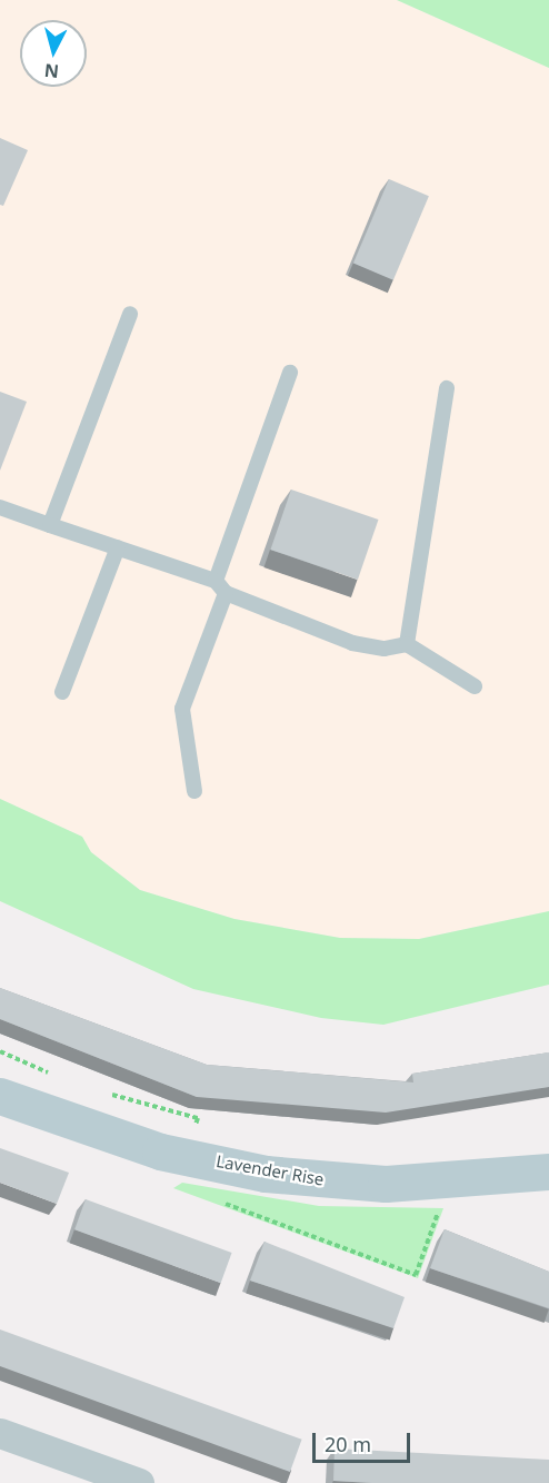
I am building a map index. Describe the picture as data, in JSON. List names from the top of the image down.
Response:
{
  "streets": {
    "street": ["Lavender Rise"]
  },
  "scale_bar": "20 m",
  "north": "bottom"
}
